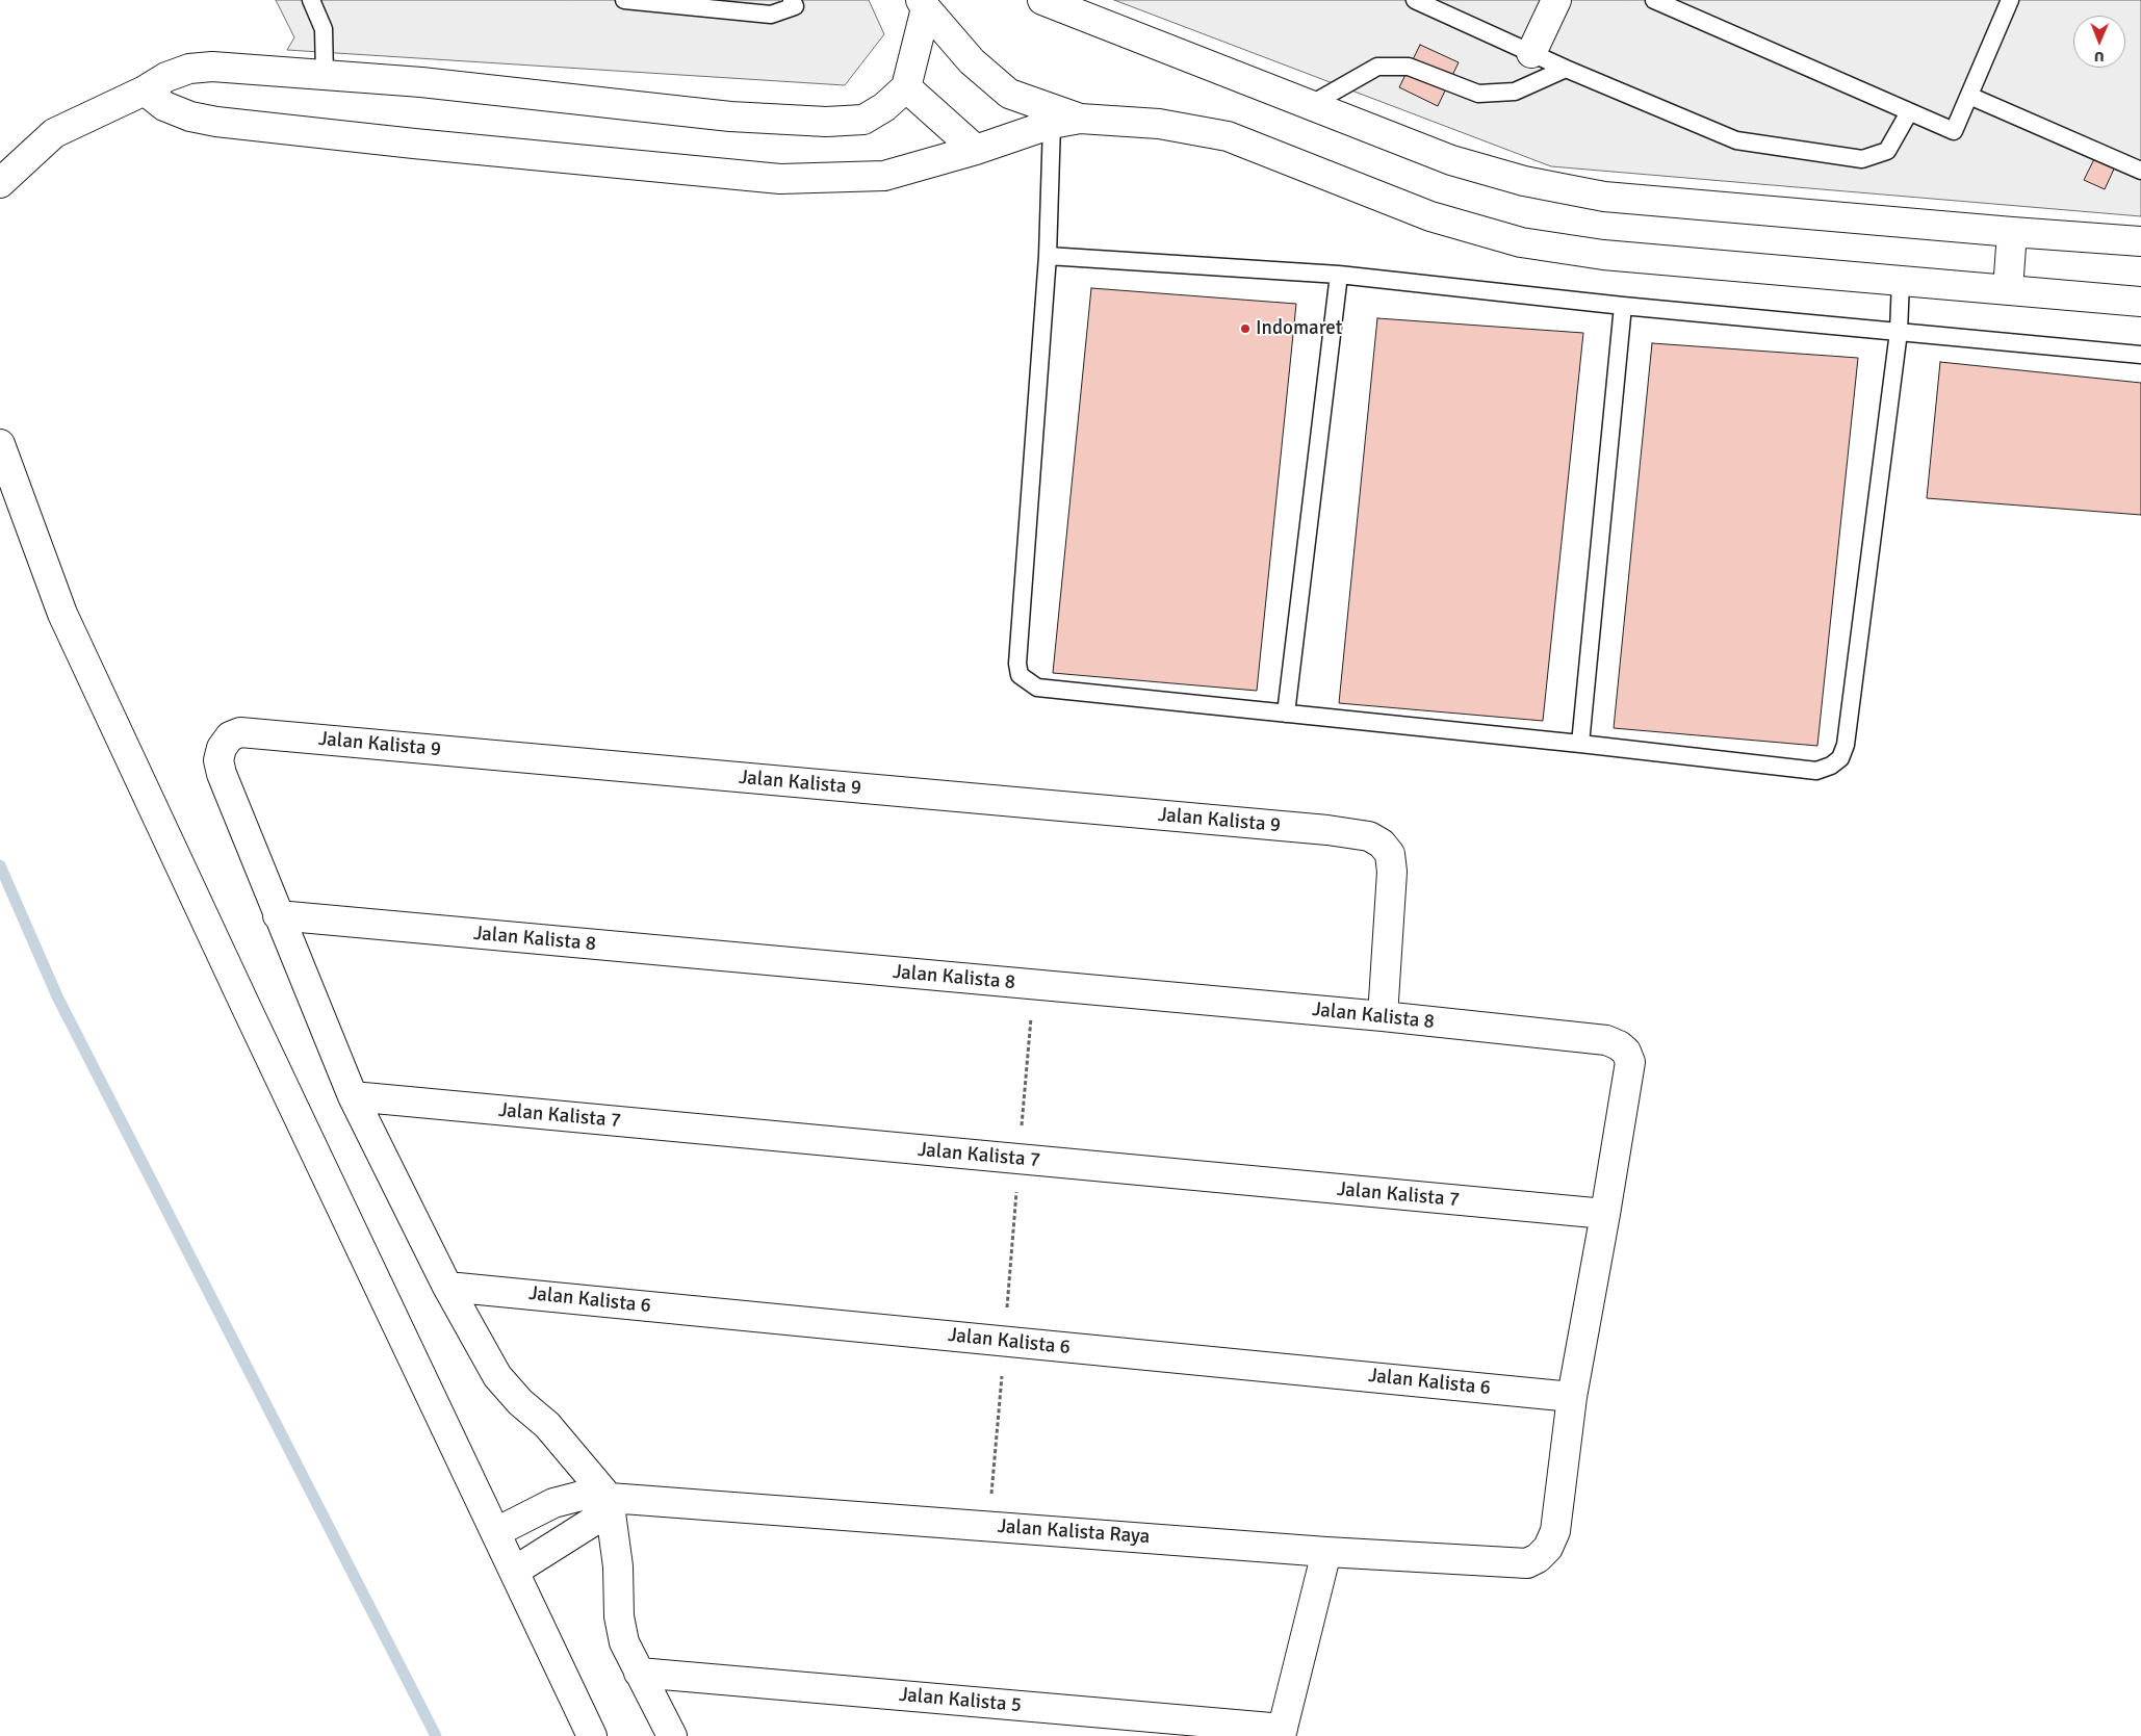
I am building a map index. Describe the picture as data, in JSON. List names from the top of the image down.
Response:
{
  "streets": {
    "street": [
      "Jalan Kalista 9",
      "Jalan Kalista 8",
      "Jalan Kalista 7",
      "Jalan Kalista 6",
      "Jalan Kalista Raya",
      "Jalan Kalista 5"
    ]
  },
  "crossings": [
    ["Jalan Kalista 9", "Jalan Kalista 8"],
    ["Jalan Kalista 8", "Jalan Kalista 7"],
    ["Jalan Kalista 6", "Jalan Kalista Raya"]
  ],
  "places": ["Indomaret"],
  "north": "bottom"
}
